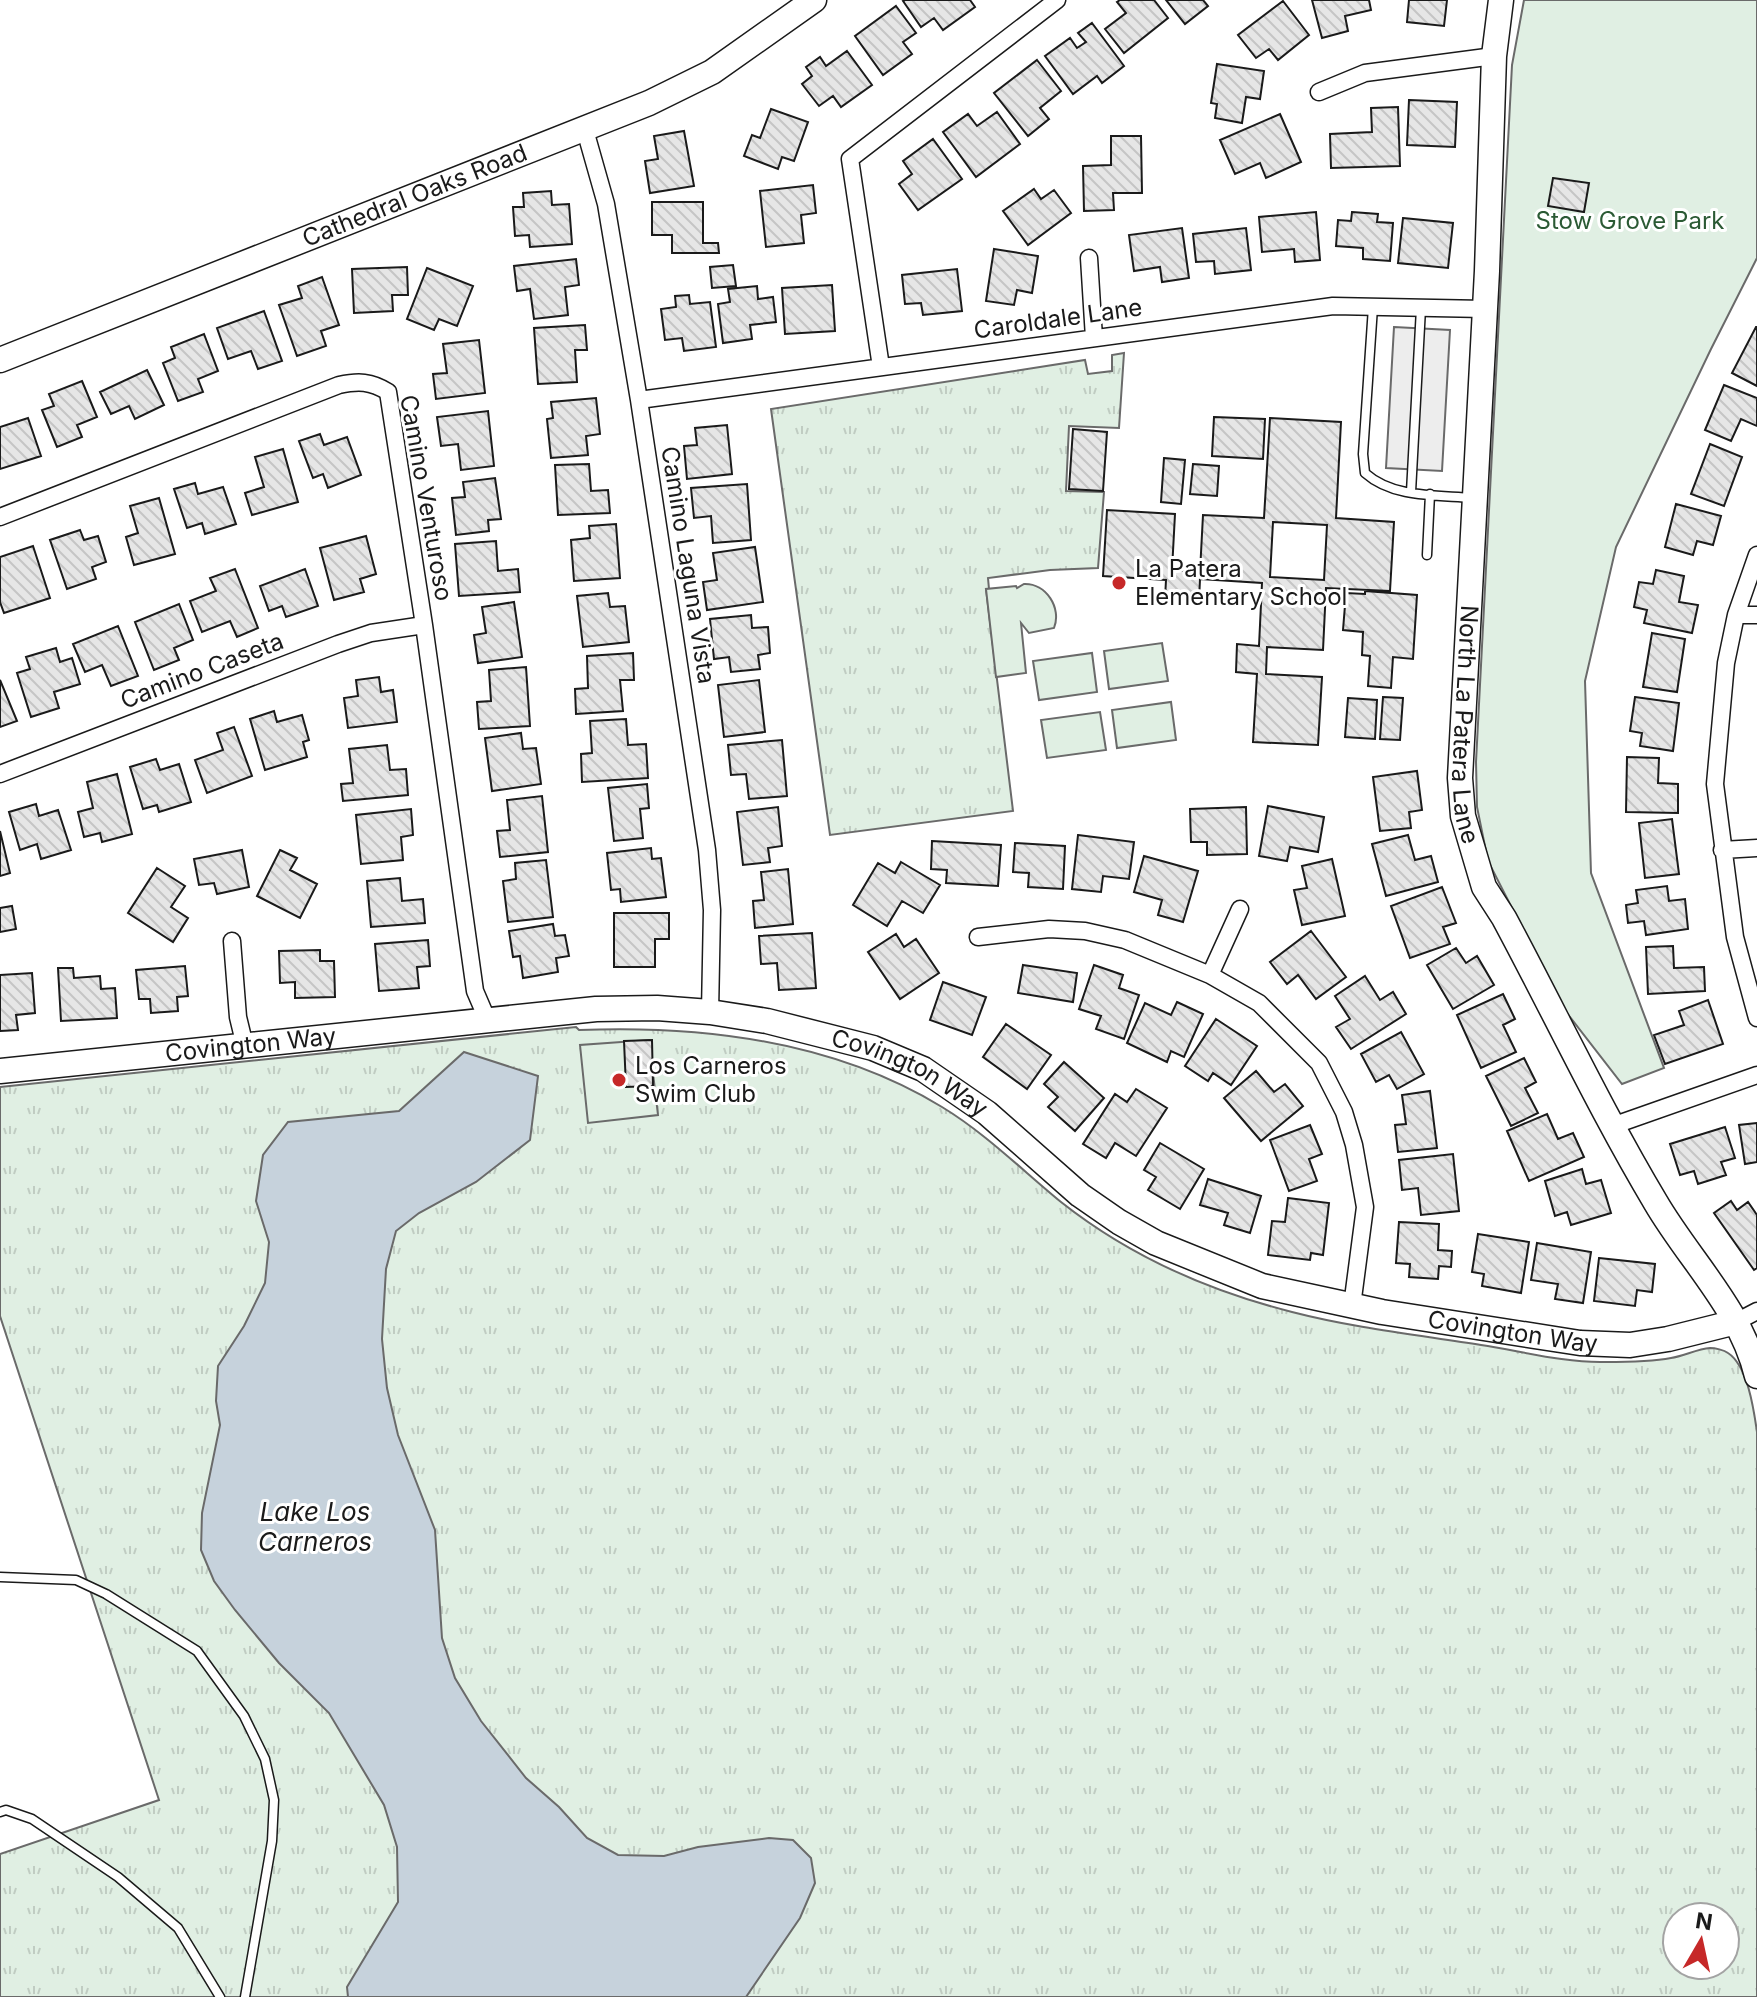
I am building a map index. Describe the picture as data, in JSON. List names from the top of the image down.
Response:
{
  "streets": {
    "street": [
      "Cathedral Oaks Road",
      "Caroldale Lane",
      "Camino Venturoso",
      "Camino Laguna Vista",
      "Camino Caseta",
      "North La Patera Lane",
      "Covington Way"
    ]
  },
  "crossings": [
    ["Cathedral Oaks Road", "Camino Laguna Vista"],
    ["Caroldale Lane", "Camino Laguna Vista"],
    ["Caroldale Lane", "North La Patera Lane"],
    ["Camino Venturoso", "Camino Caseta"],
    ["Camino Venturoso", "Covington Way"],
    ["Camino Laguna Vista", "Covington Way"],
    ["North La Patera Lane", "Covington Way"]
  ],
  "water": ["Lake Los Carneros"],
  "parks": ["Stow Grove Park"],
  "places": ["La Patera Elementary School", "Los Carneros Swim Club"],
  "north": "top"
}
